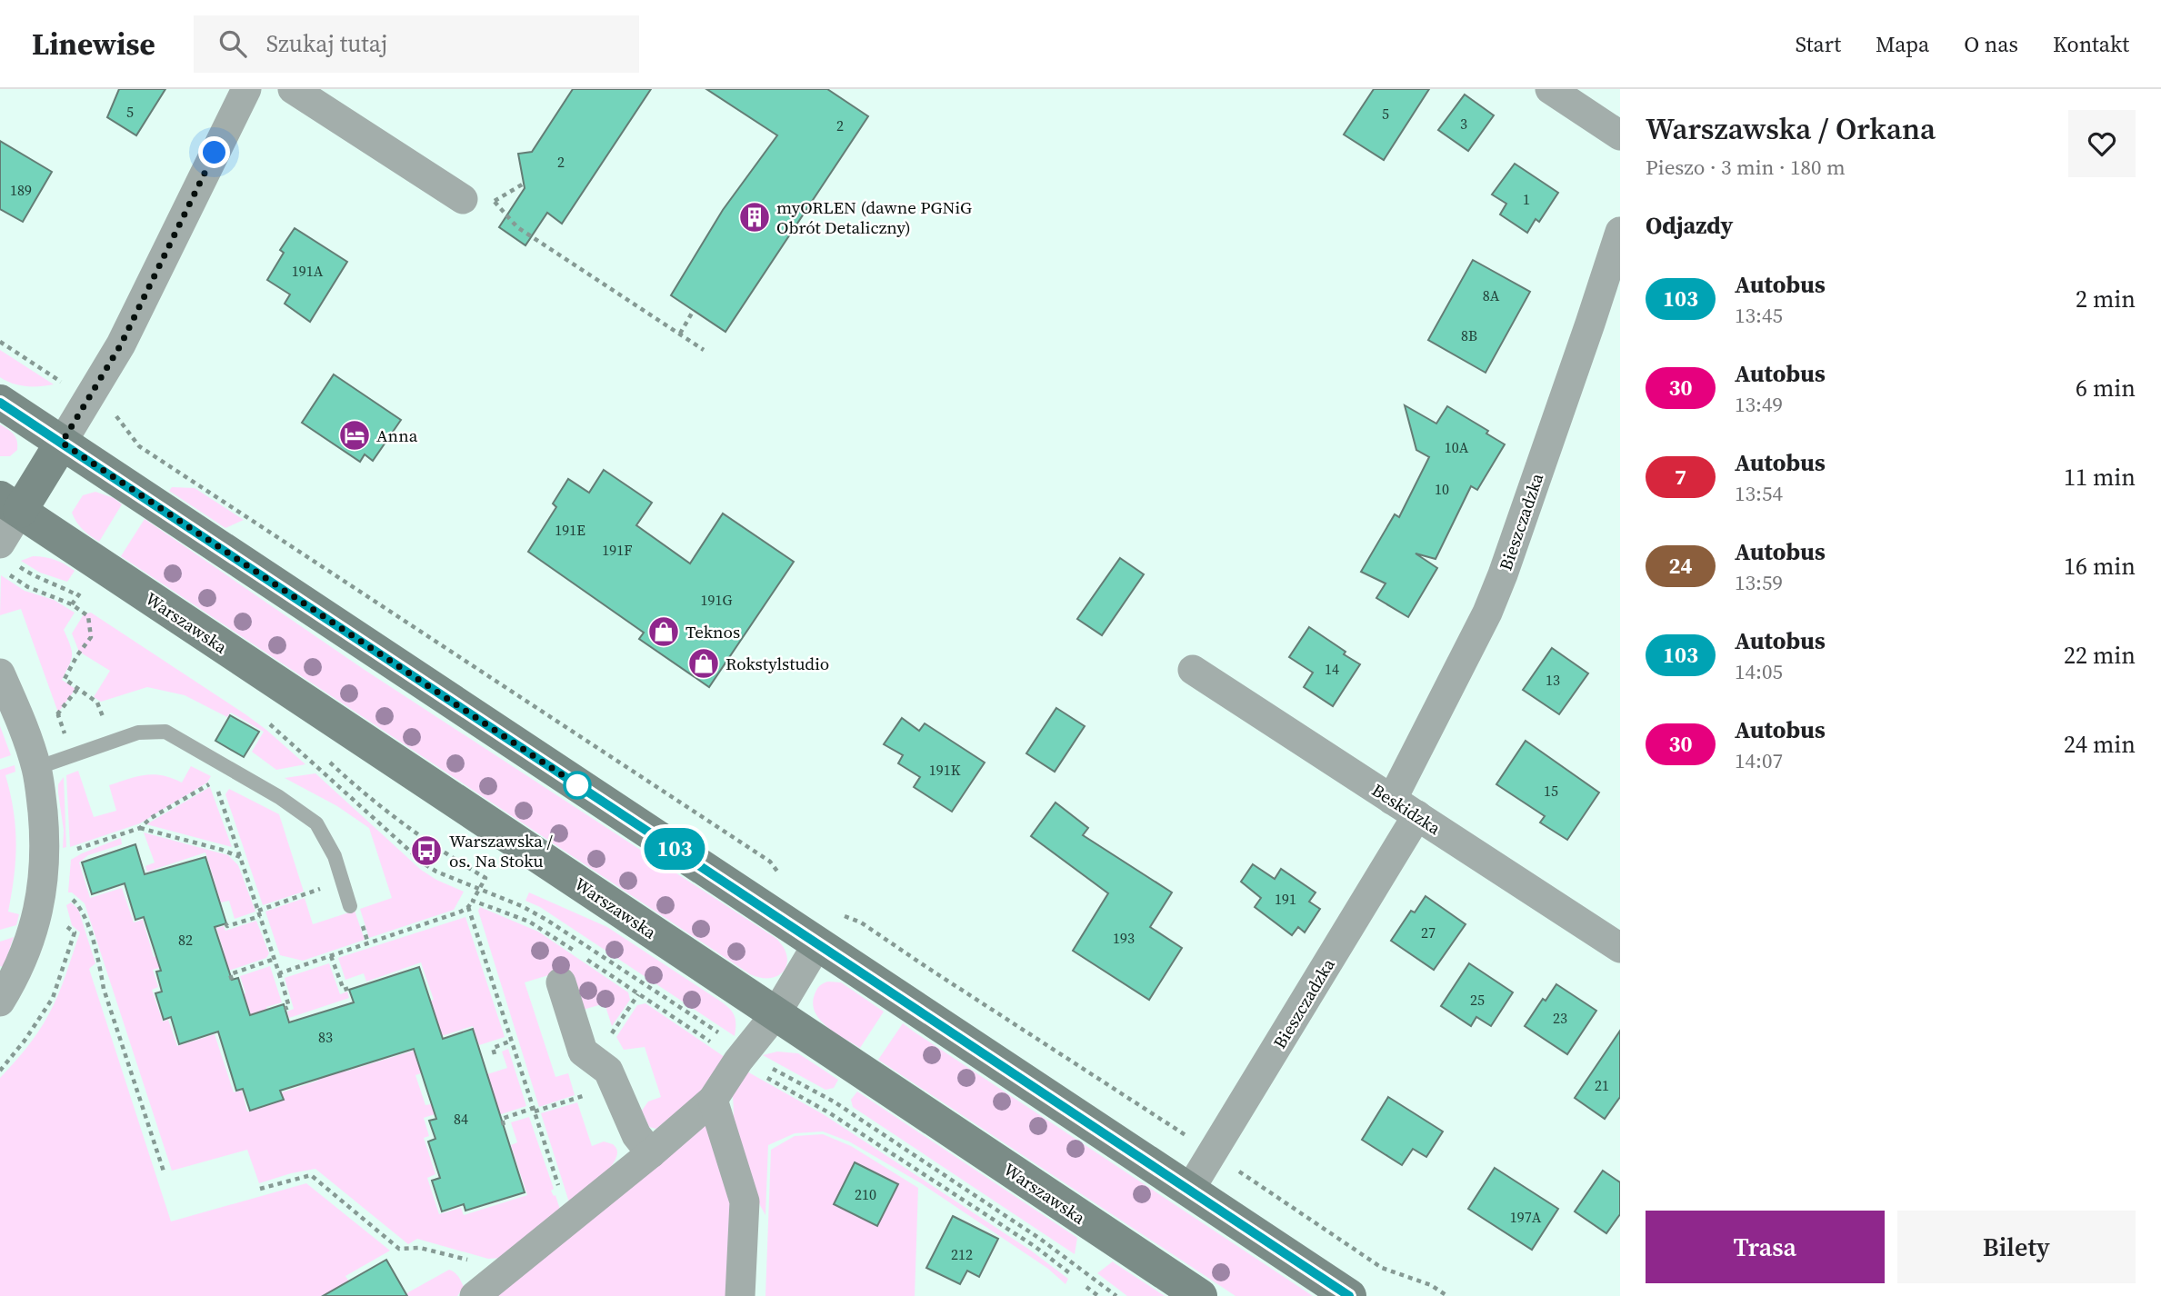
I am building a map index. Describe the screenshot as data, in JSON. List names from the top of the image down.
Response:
{
  "streets": {
    "main road": ["Warszawska"],
    "street": ["Bieszczadzka", "Beskidzka"]
  },
  "crossings": [
    ["Bieszczadzka", "Beskidzka"]
  ],
  "places": {
    "building": ["myORLEN (dawne PGNiG Obrót Detaliczny)"],
    "hotel": ["Anna"],
    "shop": ["Teknos", "Rokstylstudio"],
    "bus stop": ["Warszawska / os. Na Stoku"]
  },
  "lines": ["bus line 103"],
  "house_numbers": [
    "5",
    "5",
    "3",
    "2",
    "2",
    "189",
    "1",
    "191A",
    "8A",
    "8B",
    "10A",
    "10",
    "191E",
    "191F",
    "191G",
    "14",
    "13",
    "191K",
    "15",
    "191",
    "27",
    "193",
    "82",
    "25",
    "23",
    "83",
    "21",
    "84",
    "210",
    "197A",
    "212"
  ],
  "page": {
    "header": "Linewise",
    "search": "Szukaj tutaj",
    "nav": [
      "Start",
      "Mapa",
      "O nas",
      "Kontakt"
    ],
    "on_map": "103",
    "heading": [
      ["Warszawska / Orkana", "Pieszo · 3 min · 180 m"],
      "Odjazdy"
    ],
    "list": [
      {
        "mark": "103",
        "name": "Autobus",
        "note": "13:45",
        "value": "2 min"
      },
      {
        "mark": "30",
        "name": "Autobus",
        "note": "13:49",
        "value": "6 min"
      },
      {
        "mark": "7",
        "name": "Autobus",
        "note": "13:54",
        "value": "11 min"
      },
      {
        "mark": "24",
        "name": "Autobus",
        "note": "13:59",
        "value": "16 min"
      },
      {
        "mark": "103",
        "name": "Autobus",
        "note": "14:05",
        "value": "22 min"
      },
      {
        "mark": "30",
        "name": "Autobus",
        "note": "14:07",
        "value": "24 min"
      }
    ],
    "buttons": ["Trasa", "Bilety"]
  }
}
